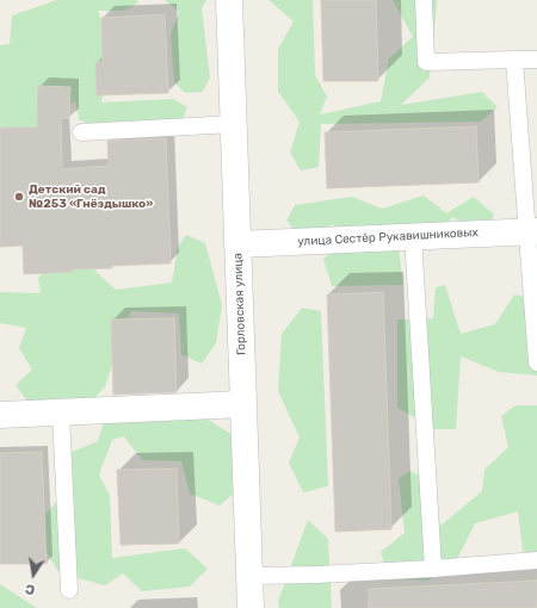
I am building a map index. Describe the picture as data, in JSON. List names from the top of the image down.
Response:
{
  "streets": {
    "street": ["улица Сестёр Рукавишниковых", "Горловская улица"]
  },
  "crossings": [
    ["улица Сестёр Рукавишниковых", "Горловская улица"]
  ],
  "places": ["Детский сад №253 «Гнёздышко»"],
  "north": "bottom"
}
